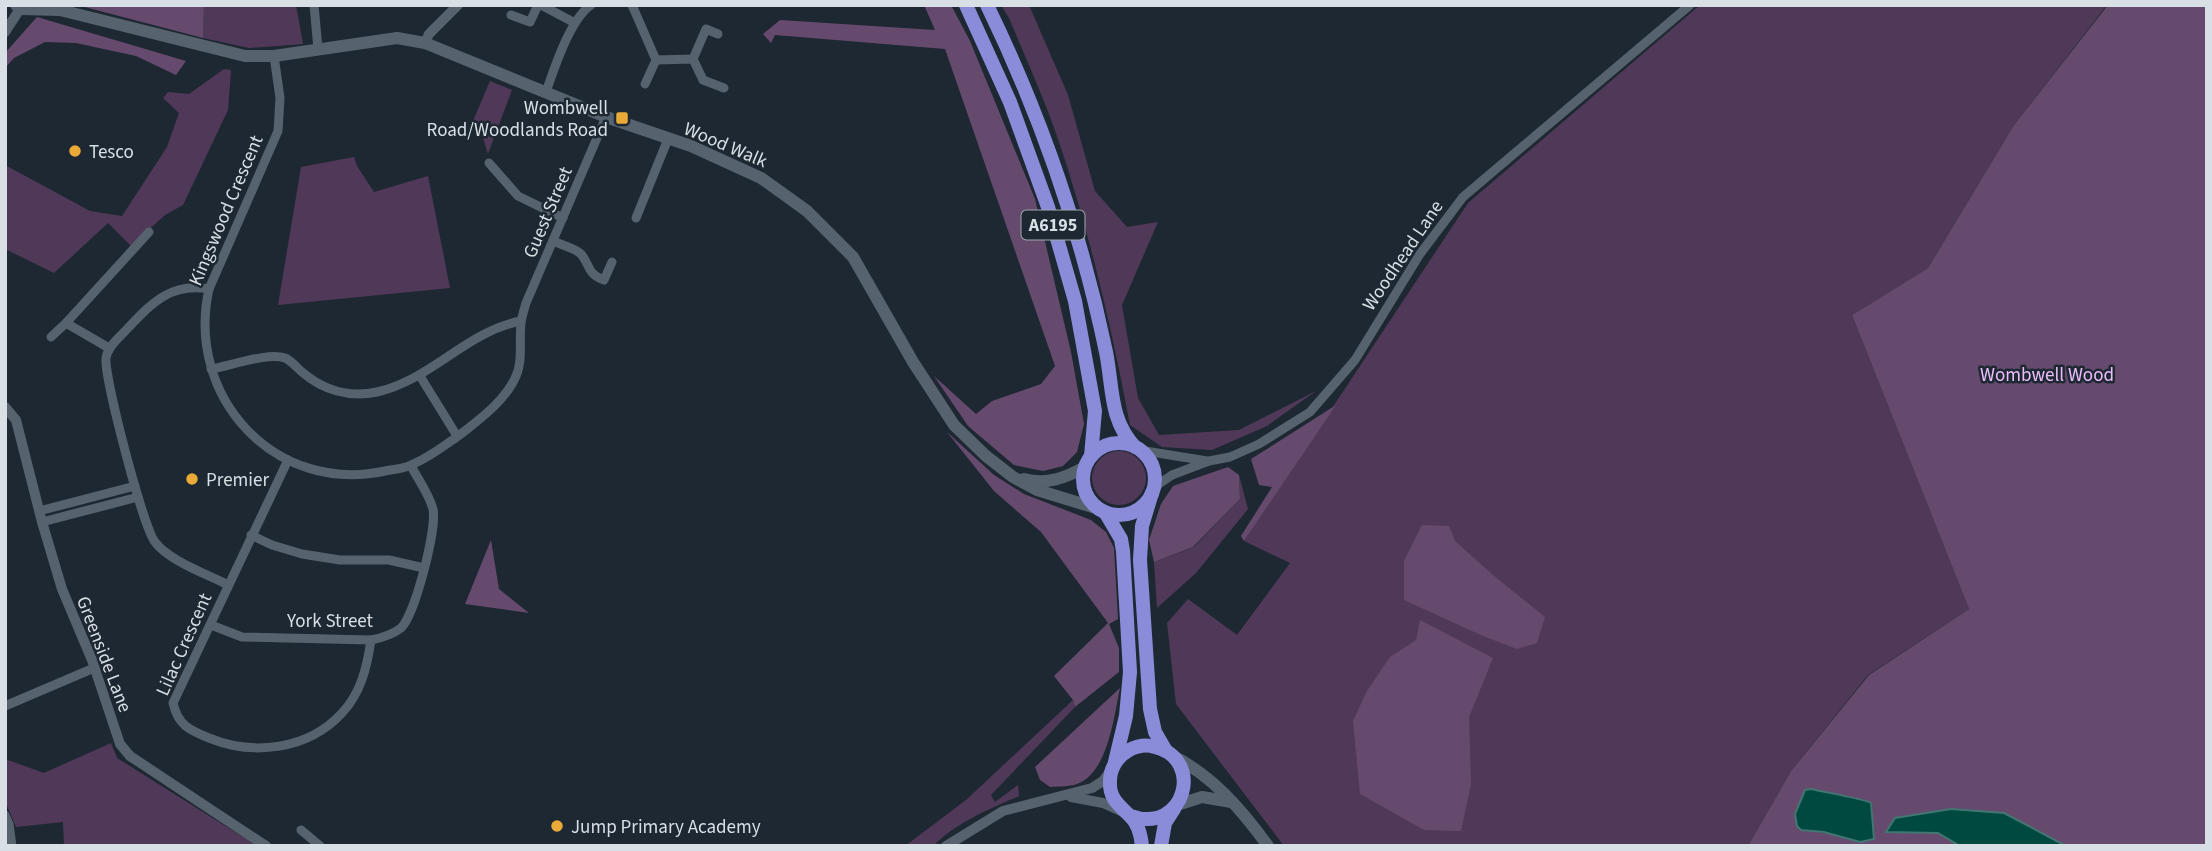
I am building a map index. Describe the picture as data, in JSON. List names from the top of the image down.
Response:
{
  "streets": {
    "highway": ["A6195"],
    "main road": ["Wood Walk"],
    "street": [
      "Kingswood Crescent",
      "Guest Street",
      "Woodhead Lane",
      "York Street",
      "Lilac Crescent",
      "Greenside Lane"
    ]
  },
  "crossings": [
    ["Wood Walk", "Kingswood Crescent"],
    ["Wood Walk", "Guest Street"],
    ["Wood Walk", "A6195"],
    ["Wood Walk", "Woodhead Lane"],
    ["Kingswood Crescent", "Guest Street"],
    ["Kingswood Crescent", "York Street"],
    ["Kingswood Crescent", "Lilac Crescent"],
    ["A6195", "Woodhead Lane"],
    ["York Street", "Lilac Crescent"]
  ],
  "parks": ["Wombwell Wood"],
  "places": {
    "transit": ["Wombwell Road/Woodlands Road"],
    "other": ["Tesco", "Premier", "Jump Primary Academy"]
  }
}
